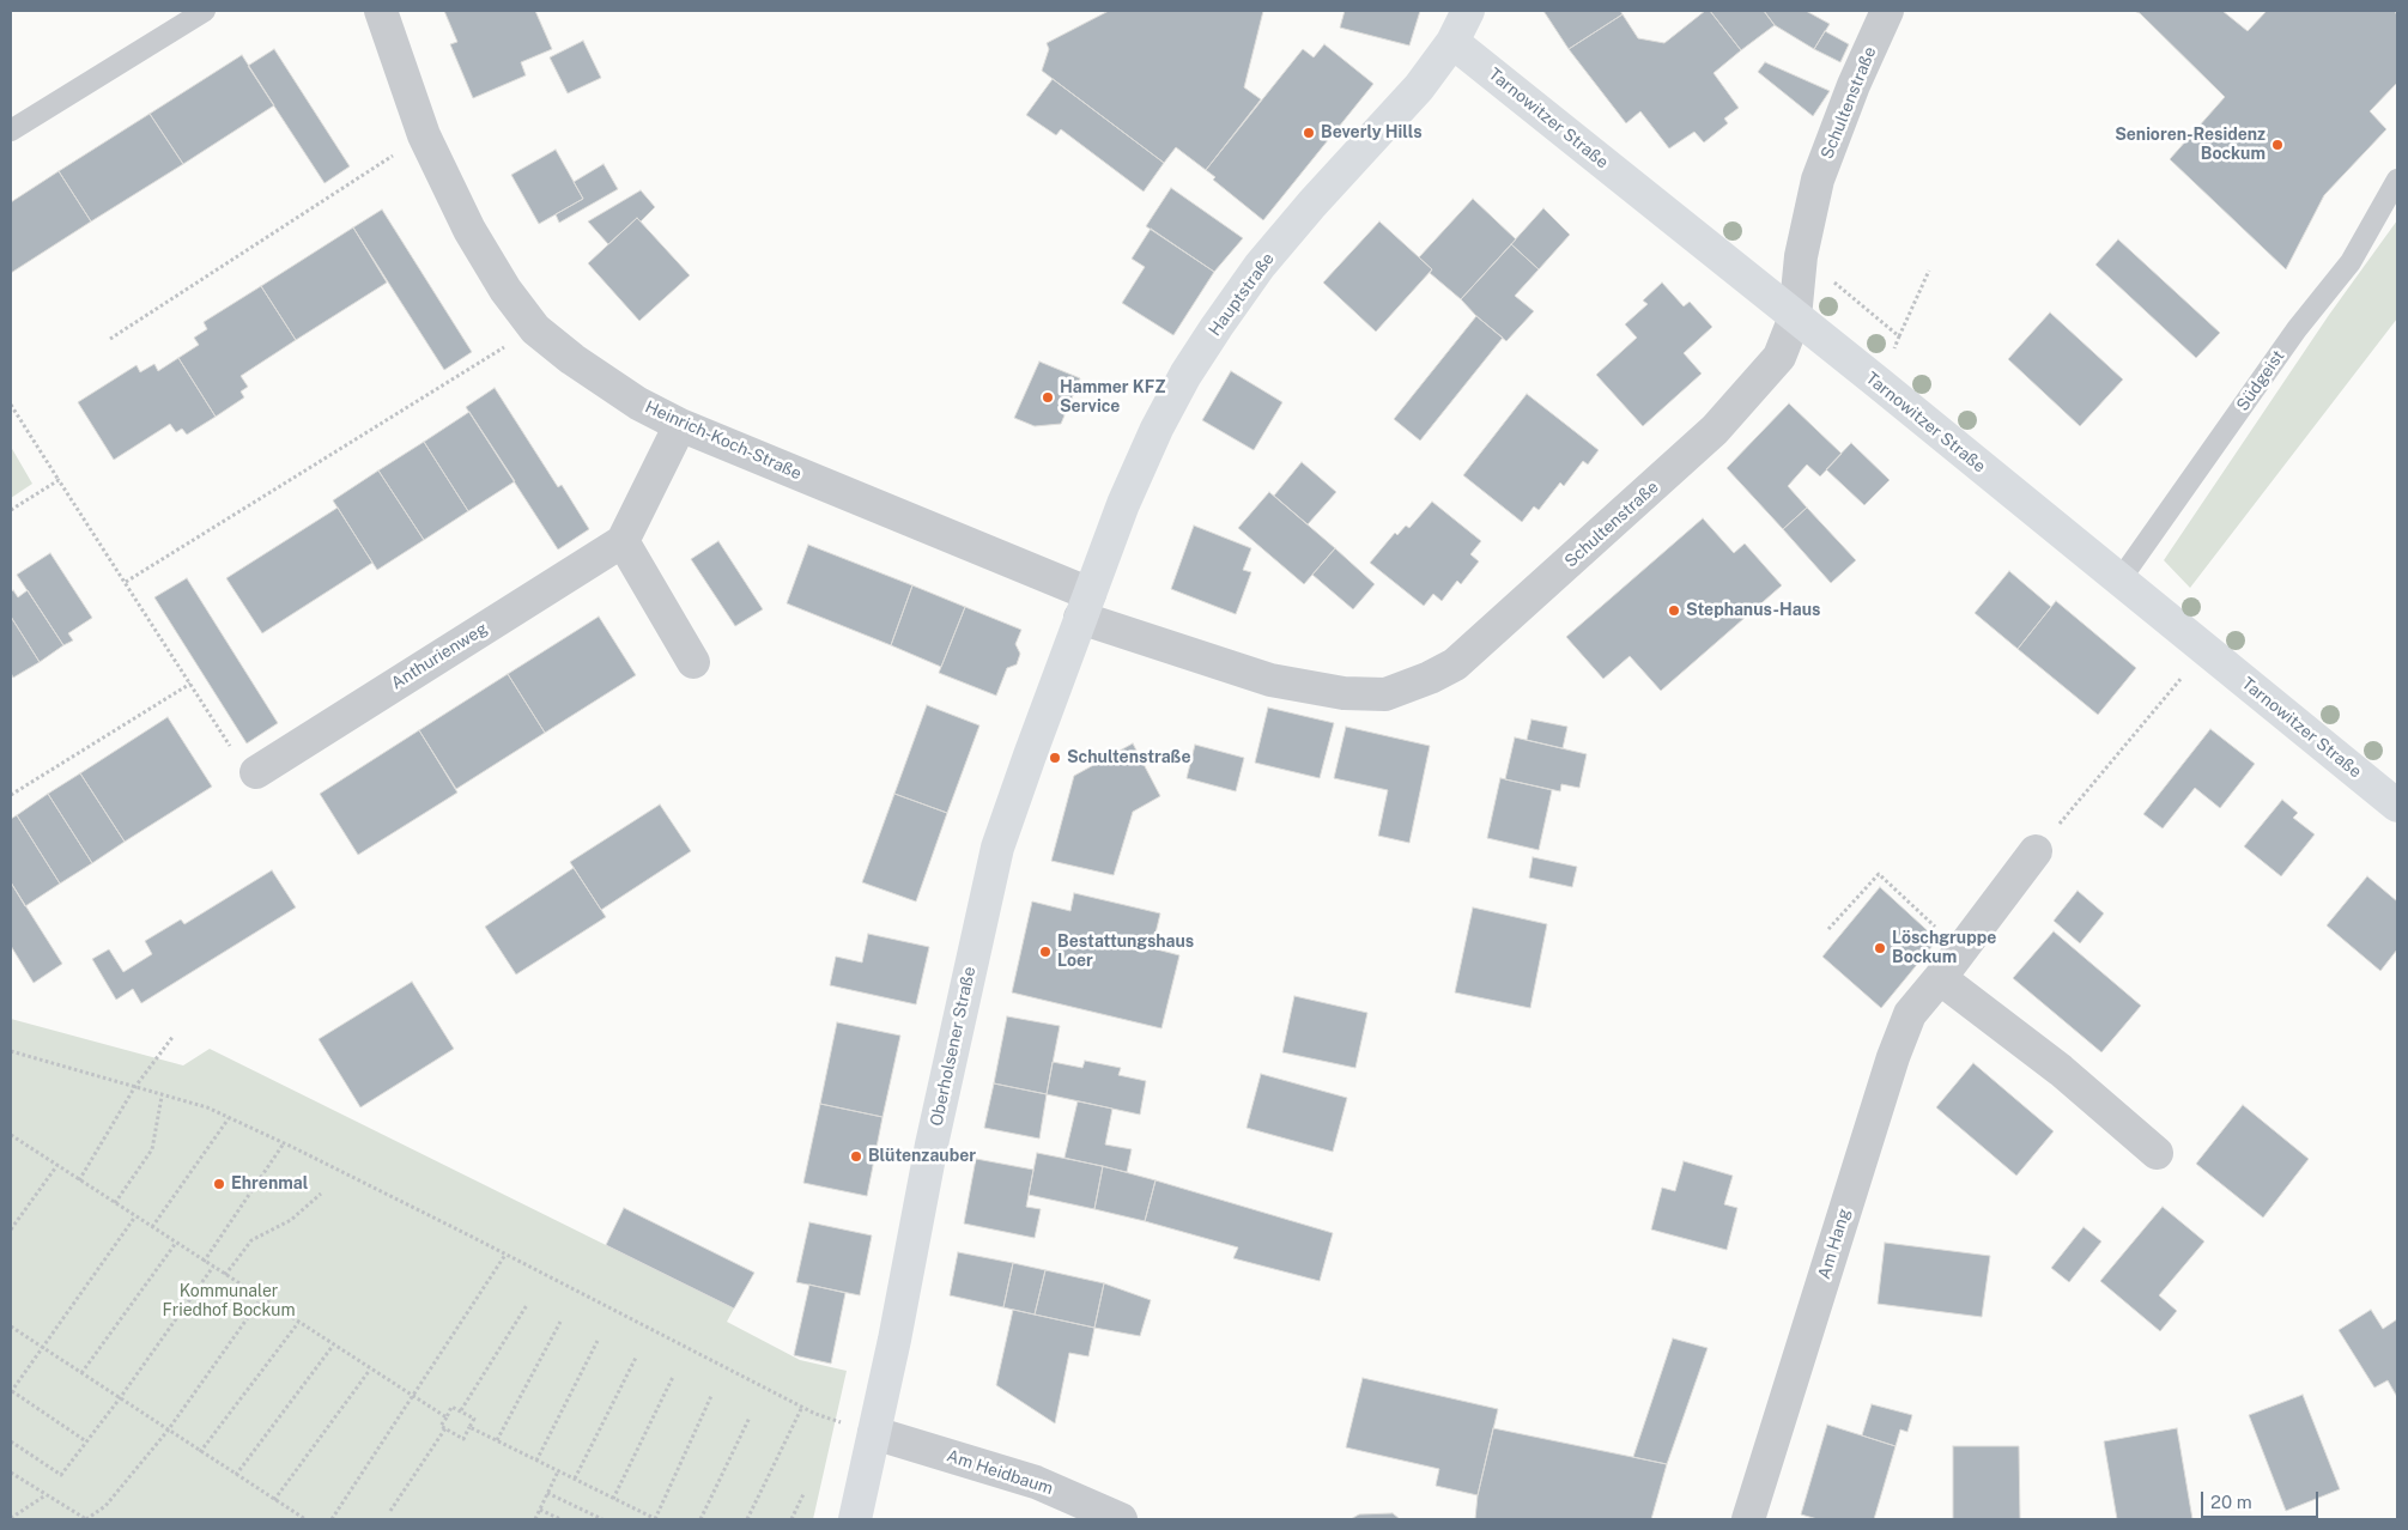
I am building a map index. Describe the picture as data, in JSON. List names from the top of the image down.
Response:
{
  "streets": {
    "main road": ["Tarnowitzer Straße", "Hauptstraße", "Oberholsener Straße"],
    "street": [
      "Schultenstraße",
      "Heinrich-Koch-Straße",
      "Anthurienweg",
      "Am Hang",
      "Am Heidbaum"
    ],
    "lane": ["Südgeist"]
  },
  "crossings": [
    ["Schultenstraße", "Tarnowitzer Straße"],
    ["Schultenstraße", "Hauptstraße"],
    ["Schultenstraße", "Heinrich-Koch-Straße"],
    ["Schultenstraße", "Oberholsener Straße"],
    ["Tarnowitzer Straße", "Hauptstraße"],
    ["Tarnowitzer Straße", "Südgeist"],
    ["Hauptstraße", "Heinrich-Koch-Straße"],
    ["Hauptstraße", "Oberholsener Straße"],
    ["Heinrich-Koch-Straße", "Oberholsener Straße"],
    ["Oberholsener Straße", "Am Heidbaum"]
  ],
  "parks": ["Kommunaler Friedhof Bockum"],
  "places": [
    "Beverly Hills",
    "Senioren-Residenz Bockum",
    "Hammer KFZ Service",
    "Stephanus-Haus",
    "Schultenstraße",
    "Löschgruppe Bockum",
    "Bestattungshaus Loer",
    "Blütenzauber",
    "Ehrenmal"
  ],
  "scale_bar": "20 m"
}
